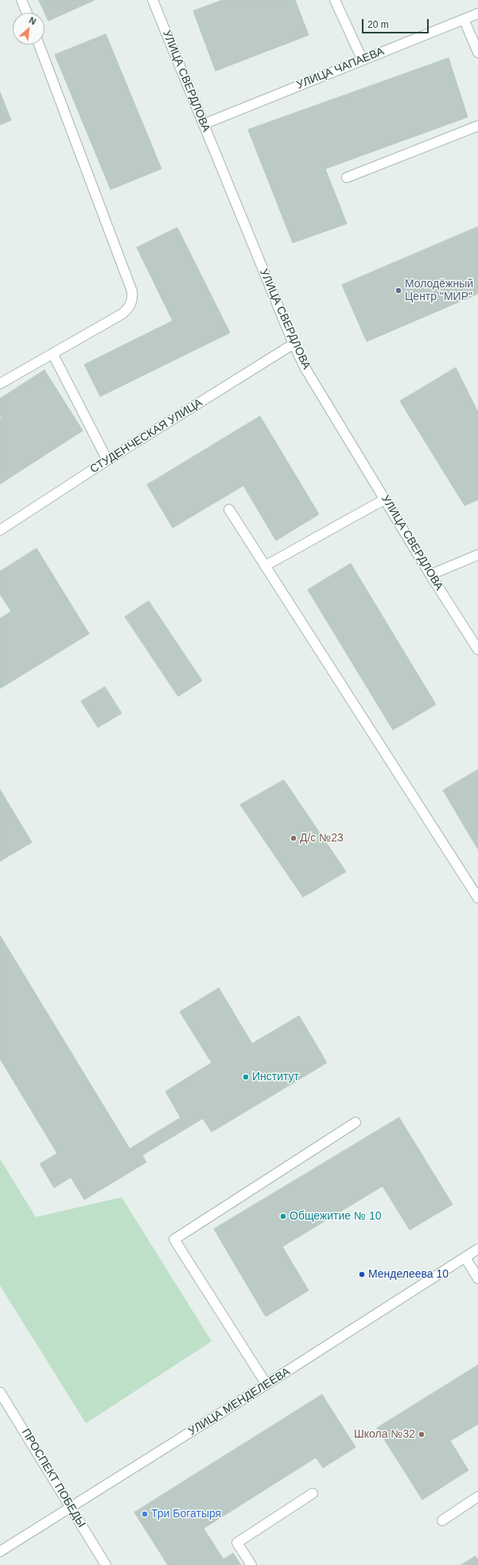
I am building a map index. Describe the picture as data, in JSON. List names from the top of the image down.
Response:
{
  "streets": {
    "street": [
      "УЛИЦА ЧАПАЕВА",
      "УЛИЦА СВЕРДЛОВА",
      "СТУДЕНЧЕСКАЯ УЛИЦА",
      "УЛИЦА МЕНДЕЛЕЕВА",
      "ПРОСПЕКТ ПОБЕДЫ"
    ]
  },
  "crossings": [
    ["УЛИЦА ЧАПАЕВА", "УЛИЦА СВЕРДЛОВА"],
    ["УЛИЦА СВЕРДЛОВА", "СТУДЕНЧЕСКАЯ УЛИЦА"],
    ["УЛИЦА МЕНДЕЛЕЕВА", "ПРОСПЕКТ ПОБЕДЫ"]
  ],
  "places": [
    "Молодёжный Центр \"МИР\"",
    "Д/с №23",
    "Институт",
    "Общежитие № 10",
    "Менделеева 10",
    "Школа №32",
    "Три Богатыря"
  ],
  "scale_bar": "20 m",
  "north": "top right"
}
